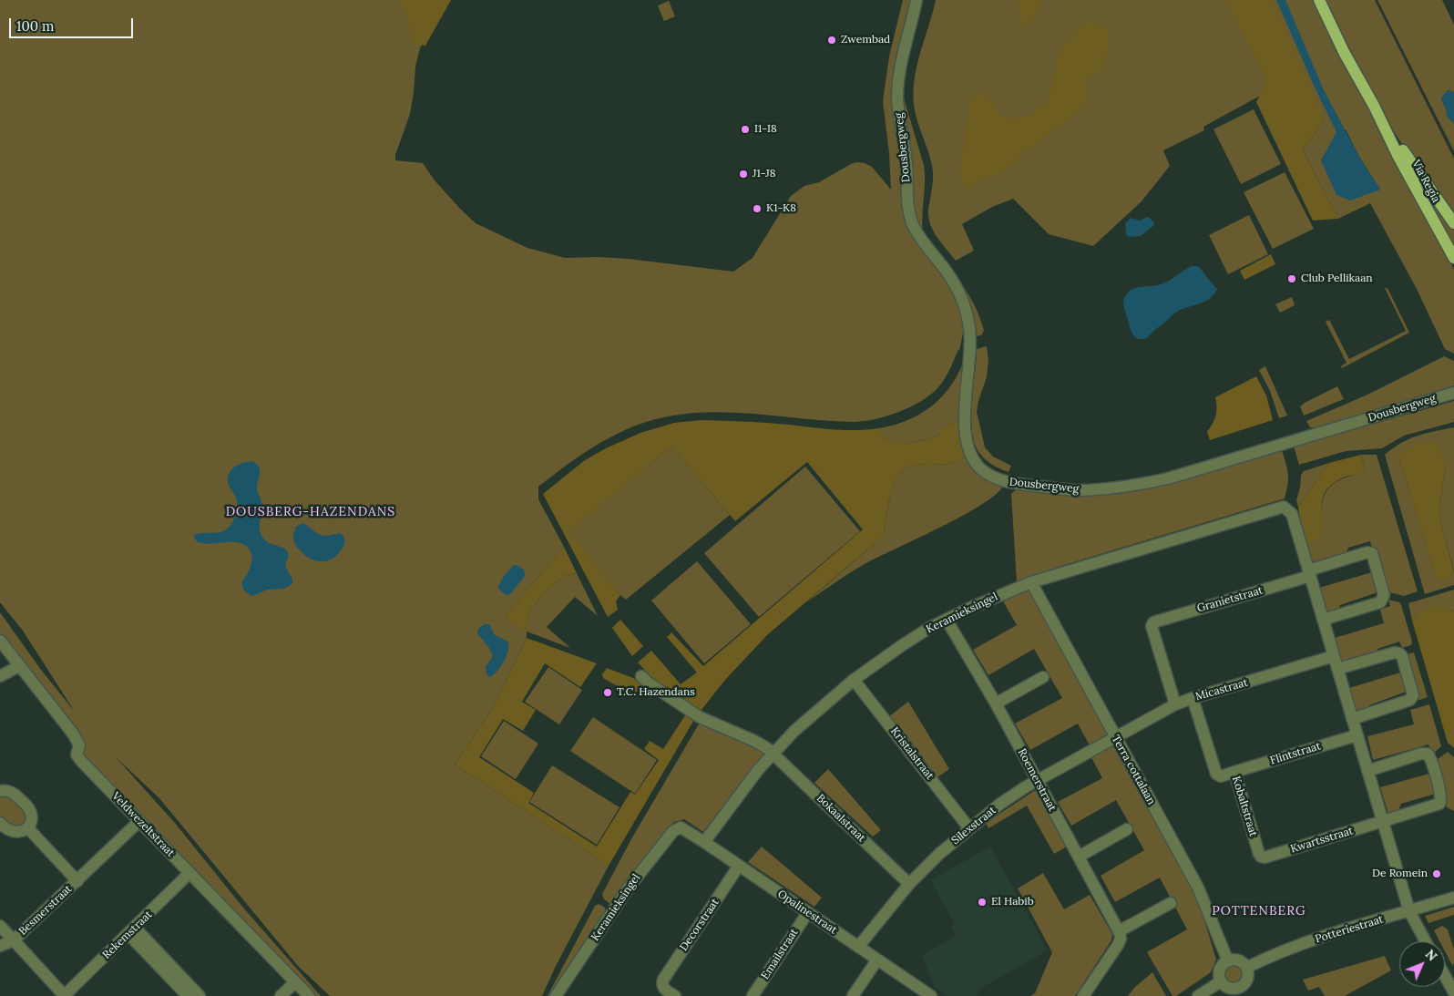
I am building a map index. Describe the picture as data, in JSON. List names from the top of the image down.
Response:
{
  "streets": {
    "main road": ["Via Regia"],
    "street": [
      "Dousbergweg",
      "Granietstraat",
      "Keramieksingel",
      "Micastraat",
      "Kristalstraat",
      "Flintstraat",
      "Terra cottalaan",
      "Roemerstraat",
      "Kobaltstraat",
      "Bokaalstraat",
      "Veldwezeltstraat",
      "Silexstraat",
      "Kwartsstraat",
      "Besmerstraat",
      "Opalinestraat",
      "Decorstraat",
      "Potteriestraat",
      "Rekemstraat",
      "Emailstraat"
    ]
  },
  "crossings": [
    ["Granietstraat", "Keramieksingel"],
    ["Granietstraat", "Micastraat"],
    ["Keramieksingel", "Kristalstraat"],
    ["Keramieksingel", "Terra cottalaan"],
    ["Keramieksingel", "Roemerstraat"],
    ["Keramieksingel", "Bokaalstraat"],
    ["Keramieksingel", "Opalinestraat"],
    ["Micastraat", "Terra cottalaan"],
    ["Micastraat", "Kobaltstraat"],
    ["Micastraat", "Silexstraat"],
    ["Kristalstraat", "Silexstraat"],
    ["Flintstraat", "Kobaltstraat"],
    ["Terra cottalaan", "Silexstraat"],
    ["Terra cottalaan", "Potteriestraat"],
    ["Roemerstraat", "Silexstraat"],
    ["Kobaltstraat", "Kwartsstraat"],
    ["Bokaalstraat", "Silexstraat"],
    ["Veldwezeltstraat", "Besmerstraat"],
    ["Veldwezeltstraat", "Rekemstraat"],
    ["Silexstraat", "Opalinestraat"],
    ["Opalinestraat", "Decorstraat"],
    ["Opalinestraat", "Emailstraat"]
  ],
  "districts": ["DOUSBERG-HAZENDANS", "POTTENBERG"],
  "places": [
    "Zwembad",
    "I1-I8",
    "J1-J8",
    "K1-K8",
    "Club Pellikaan",
    "T.C. Hazendans",
    "De Romein",
    "El Habib"
  ],
  "scale_bar": "100 m",
  "north": "top right"
}
